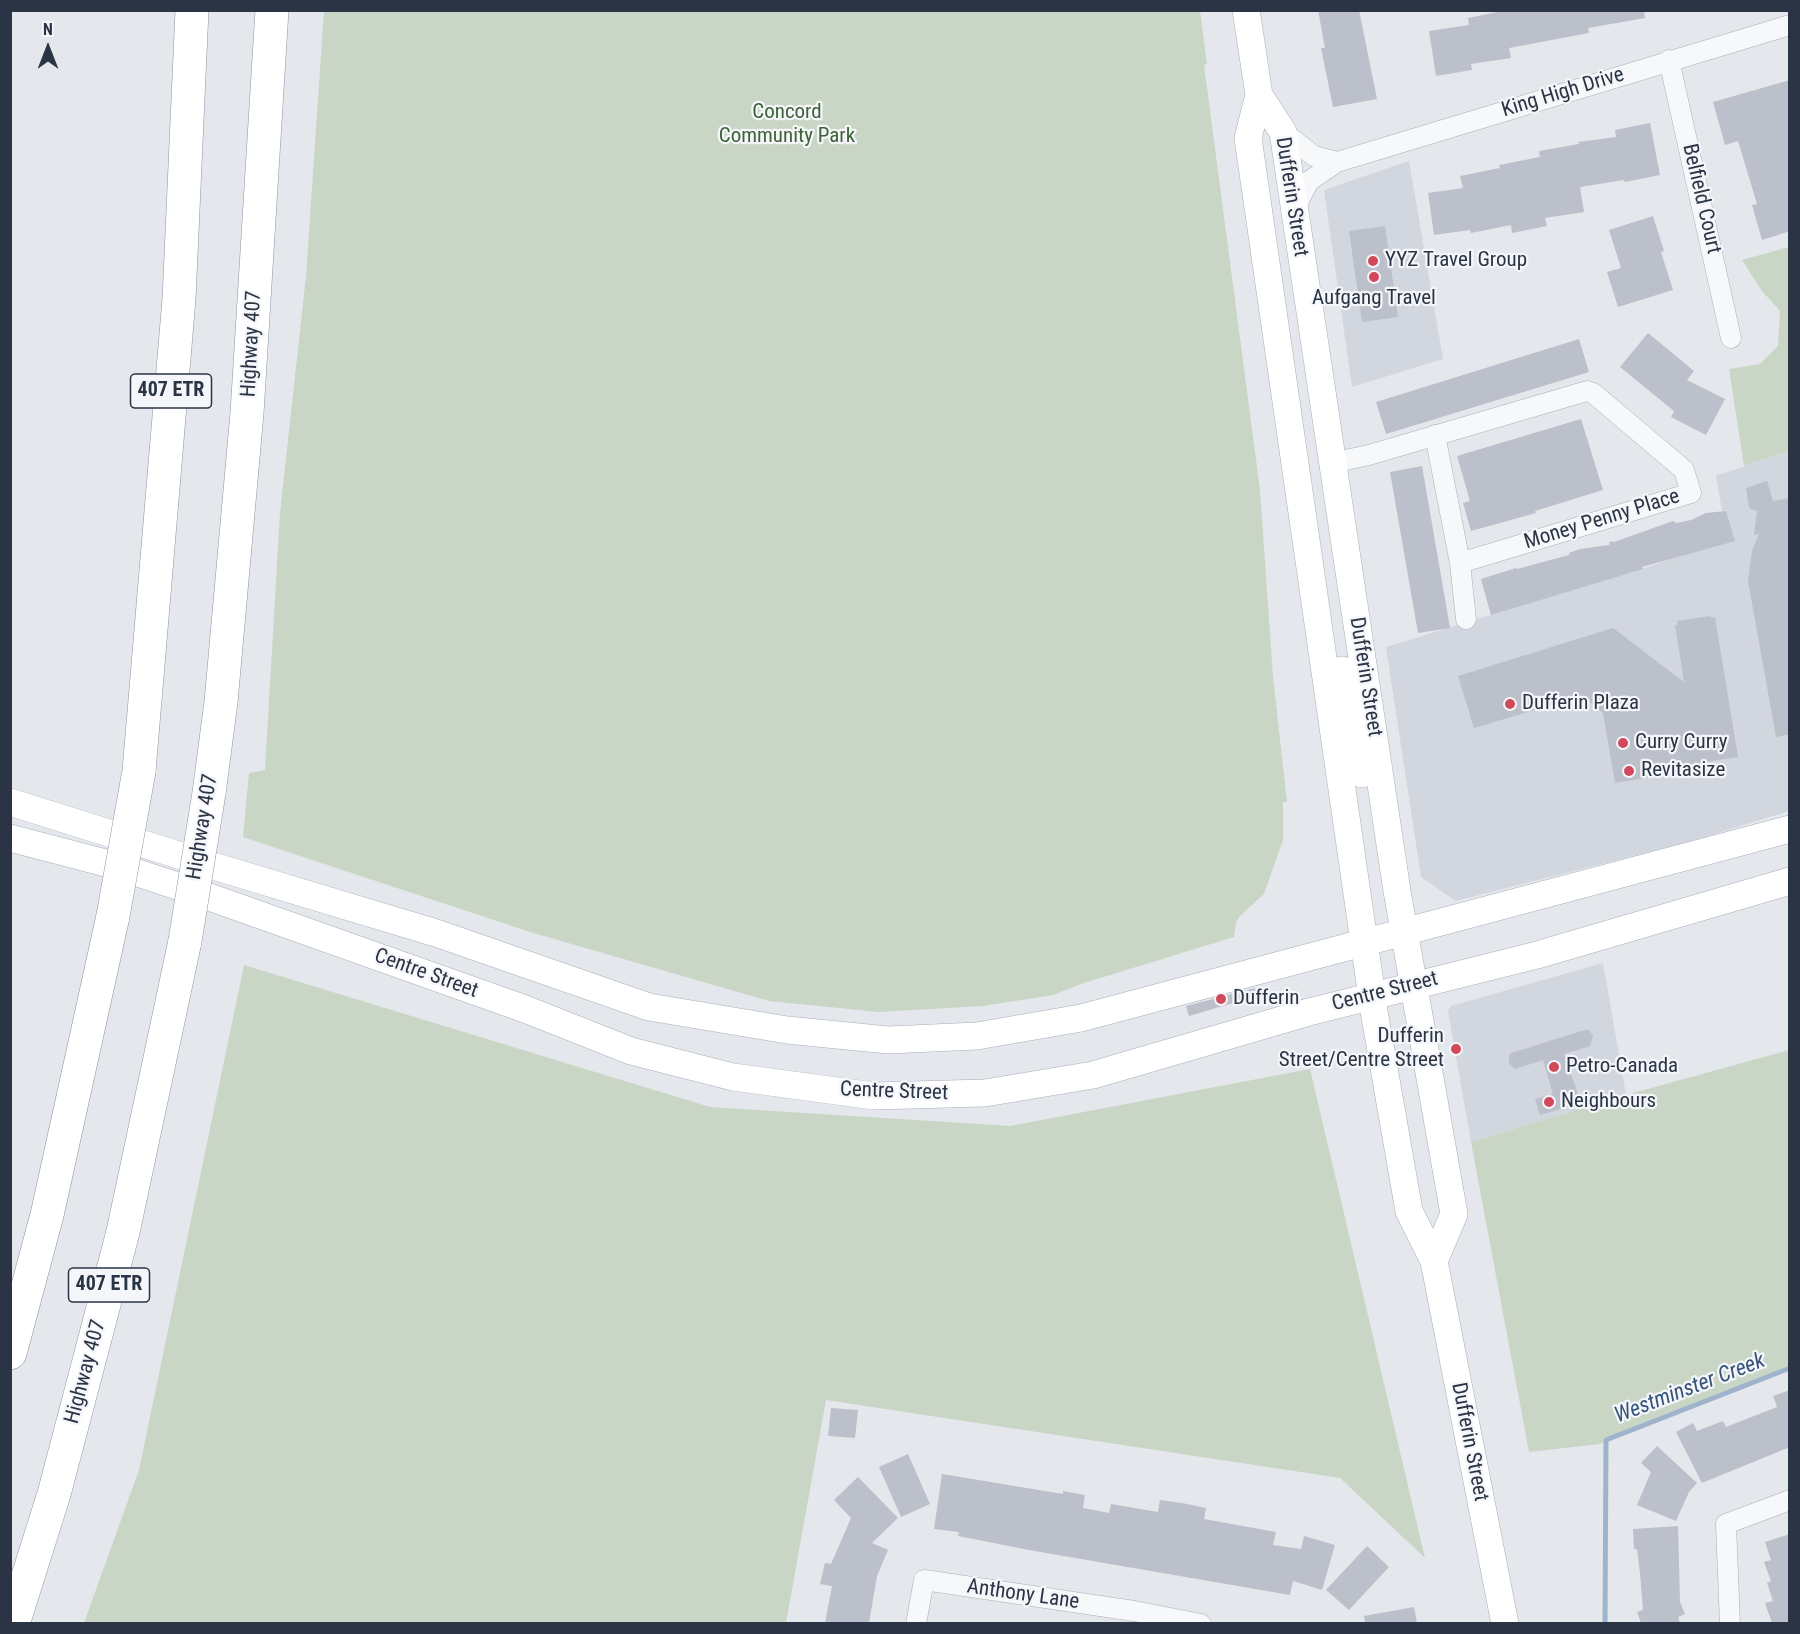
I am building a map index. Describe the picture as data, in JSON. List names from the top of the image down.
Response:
{
  "streets": {
    "highway": ["Highway 407", "407 ETR"],
    "main road": ["Dufferin Street", "Centre Street"],
    "street": [
      "King High Drive",
      "Belfield Court",
      "Money Penny Place",
      "Anthony Lane"
    ]
  },
  "crossings": [
    ["King High Drive", "Dufferin Street"],
    ["King High Drive", "Belfield Court"],
    ["Dufferin Street", "Money Penny Place"],
    ["Dufferin Street", "Centre Street"]
  ],
  "water": ["Westminster Creek"],
  "parks": ["Concord Community Park"],
  "places": [
    "YYZ Travel Group",
    "Aufgang Travel",
    "Dufferin Plaza",
    "Curry Curry",
    "Revitasize",
    "Dufferin",
    "Dufferin Street/Centre Street",
    "Petro-Canada",
    "Neighbours"
  ],
  "north": "top"
}
